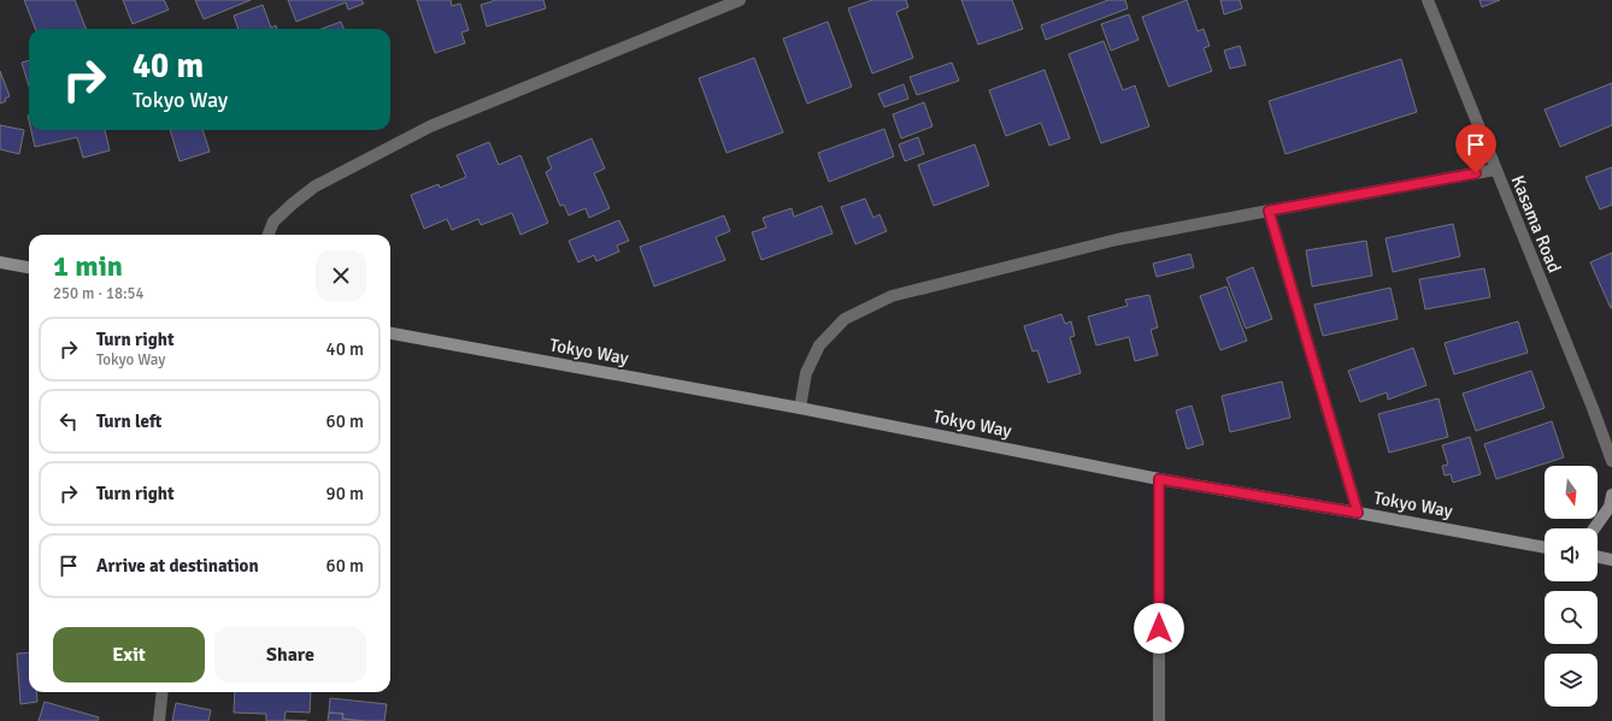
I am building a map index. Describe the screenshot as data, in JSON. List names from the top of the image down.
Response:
{
  "streets": {
    "main road": ["Tokyo Way"],
    "street": ["Kasama Road"]
  },
  "north": "bottom",
  "page": {
    "turn": ["40 m", "Tokyo Way"],
    "heading": ["1 min", "250 m · 18:54"],
    "list": [
      {
        "name": "Turn right",
        "note": "Tokyo Way",
        "value": "40 m"
      },
      {
        "name": "Turn left",
        "value": "60 m"
      },
      {
        "name": "Turn right",
        "value": "90 m"
      },
      {
        "name": "Arrive at destination",
        "value": "60 m"
      }
    ],
    "buttons": ["Exit", "Share"]
  }
}
